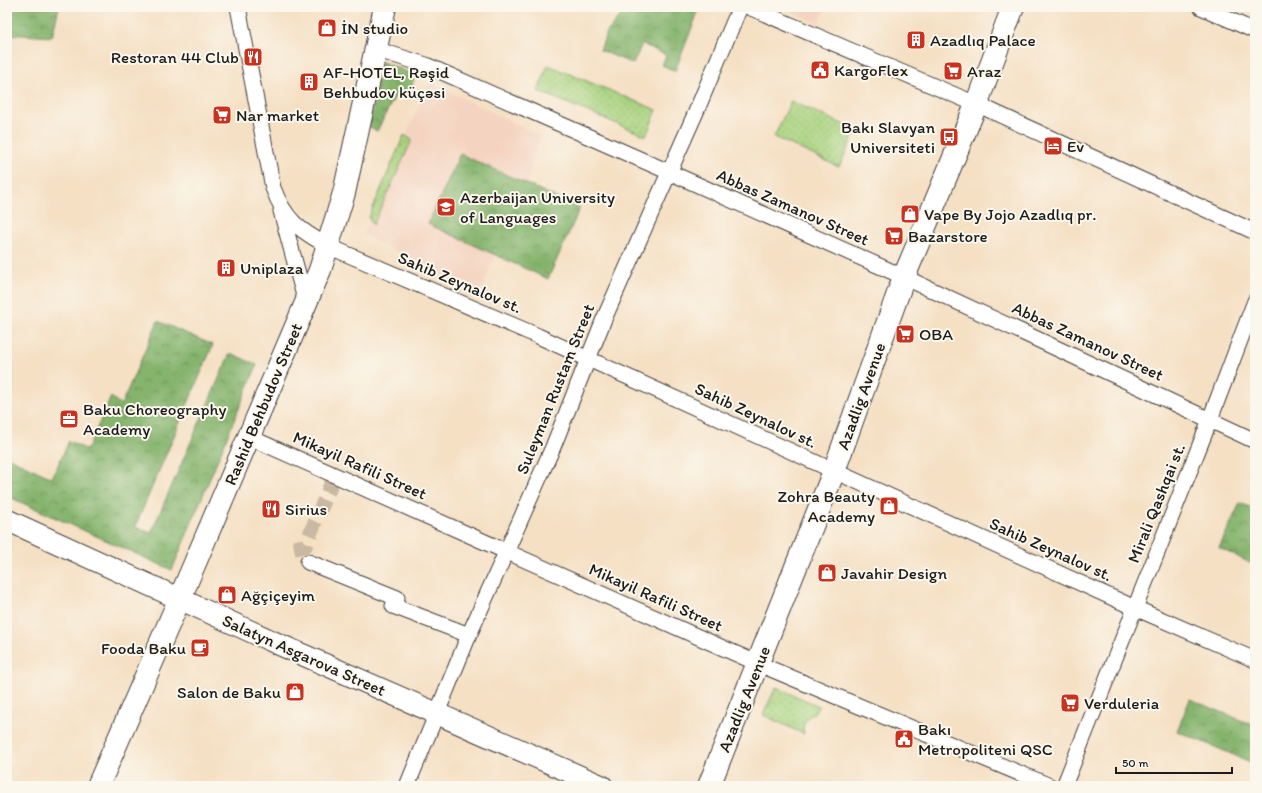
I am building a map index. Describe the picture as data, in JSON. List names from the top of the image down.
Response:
{
  "streets": {
    "main road": ["Azadlig Avenue", "Rashid Behbudov Street", "Salatyn Asgarova Street"],
    "street": [
      "Abbas Zamanov Street",
      "Sahib Zeynalov st.",
      "Suleyman Rustam Street",
      "Mikayil Rafili Street",
      "Mirali Qashqai st."
    ]
  },
  "crossings": [
    ["Abbas Zamanov Street", "Suleyman Rustam Street"],
    ["Abbas Zamanov Street", "Azadlig Avenue"],
    ["Abbas Zamanov Street", "Rashid Behbudov Street"],
    ["Abbas Zamanov Street", "Mirali Qashqai st."],
    ["Sahib Zeynalov st.", "Suleyman Rustam Street"],
    ["Sahib Zeynalov st.", "Azadlig Avenue"],
    ["Sahib Zeynalov st.", "Rashid Behbudov Street"],
    ["Sahib Zeynalov st.", "Mirali Qashqai st."],
    ["Suleyman Rustam Street", "Mikayil Rafili Street"],
    ["Suleyman Rustam Street", "Salatyn Asgarova Street"],
    ["Azadlig Avenue", "Mikayil Rafili Street"],
    ["Rashid Behbudov Street", "Mikayil Rafili Street"],
    ["Rashid Behbudov Street", "Salatyn Asgarova Street"]
  ],
  "places": {
    "shop": [
      "İN studio",
      "Vape By Jojo Azadlıq pr.",
      "Zohra Beauty Academy",
      "Javahir Design",
      "Ağçiçeyim",
      "Salon de Baku"
    ],
    "building": ["Azadlıq Palace", "AF-HOTEL, Rəşid Behbudov küçəsi", "Uniplaza"],
    "restaurant": ["Restoran 44 Club", "Sirius"],
    "public building": ["KargoFlex", "Bakı Metropoliteni QSC"],
    "supermarket": [
      "Araz",
      "Nar market",
      "Bazarstore",
      "OBA",
      "Verduleria"
    ],
    "bus stop": ["Bakı Slavyan Universiteti"],
    "hotel": ["Ev"],
    "school or university": ["Azerbaijan University of Languages"],
    "office": ["Baku Choreography Academy"],
    "cafe": ["Fooda Baku"]
  },
  "scale_bar": "50 m"
}
